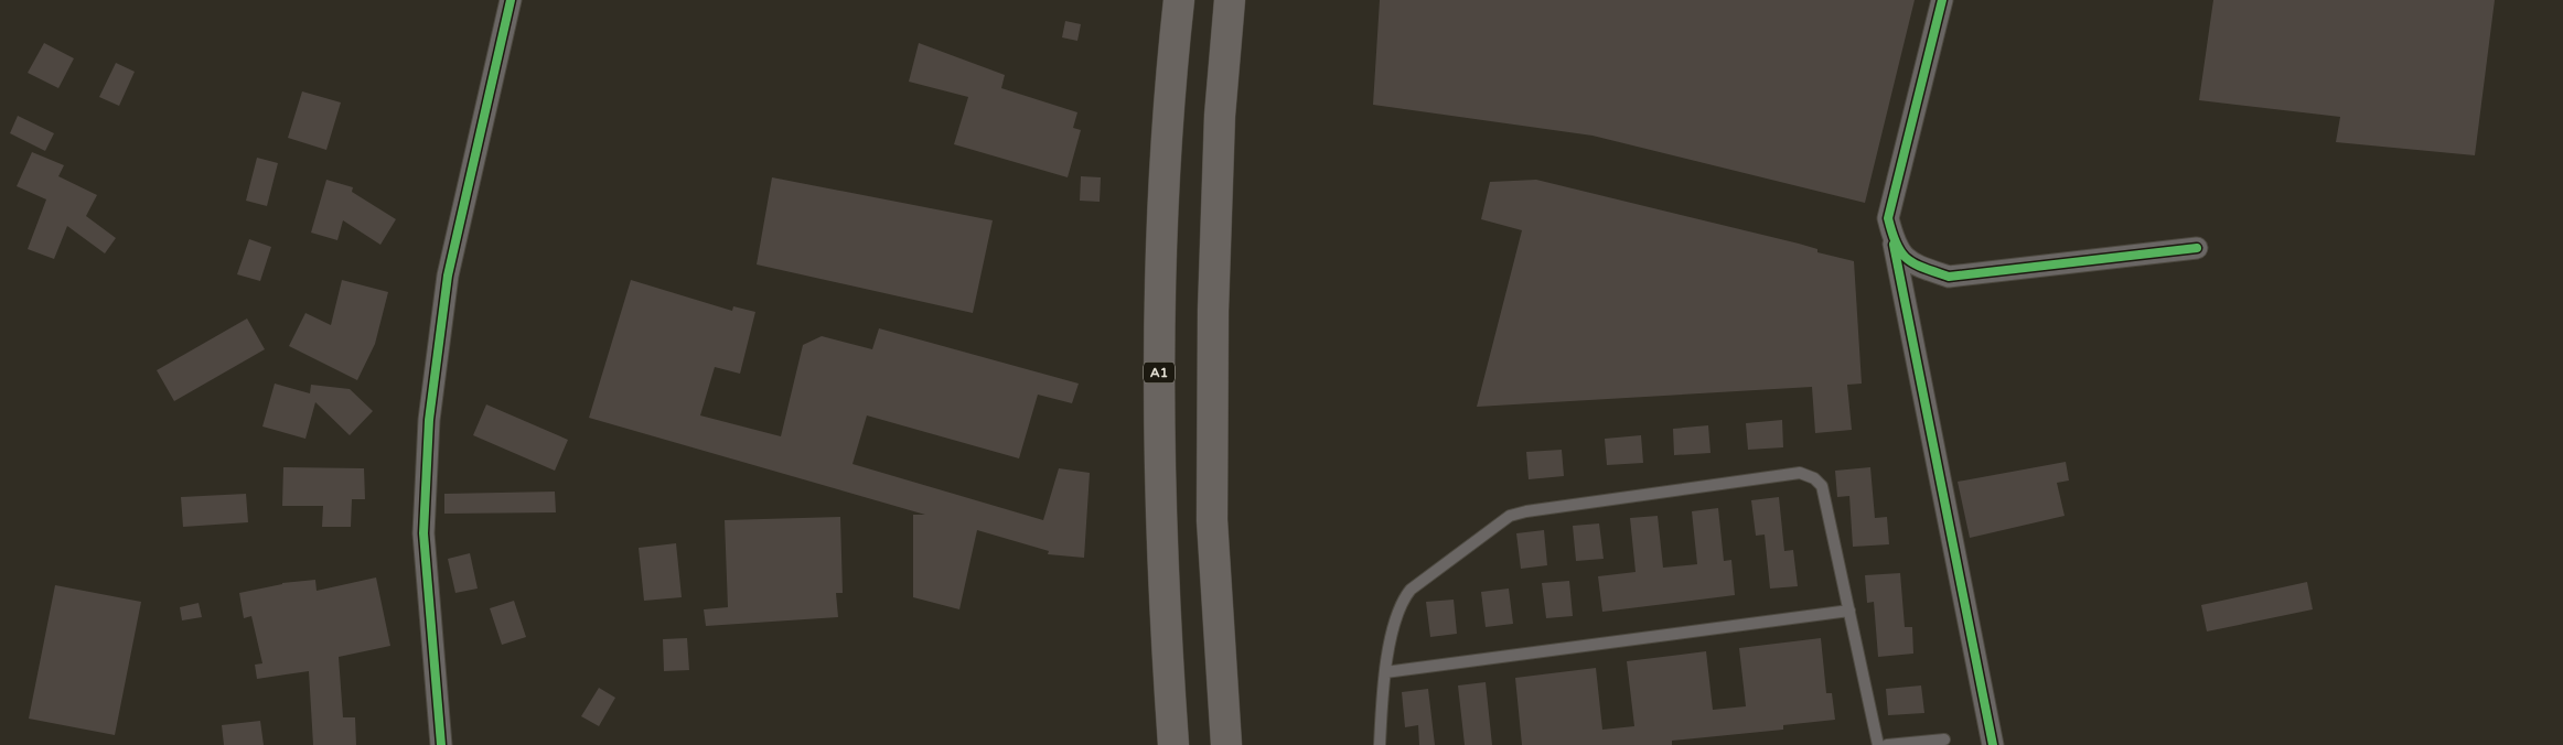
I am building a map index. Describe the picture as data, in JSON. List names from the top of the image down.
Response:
{
  "streets": {
    "highway": ["A1"]
  }
}
